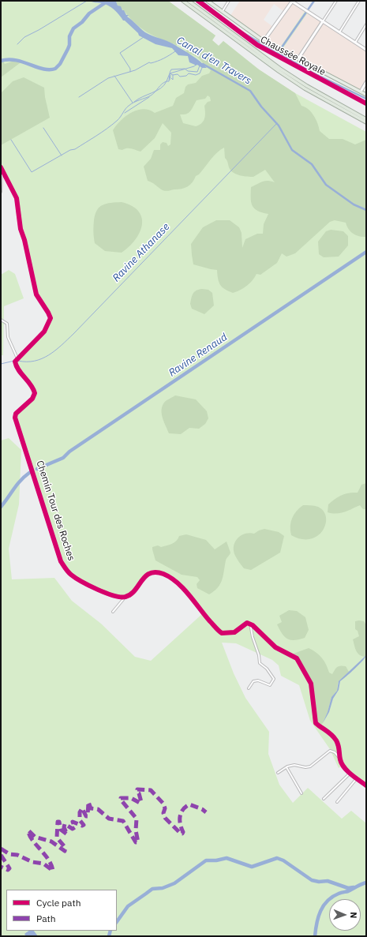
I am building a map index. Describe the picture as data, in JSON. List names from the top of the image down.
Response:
{
  "streets": {
    "main road": ["Chaussée Royale"],
    "street": ["Chemin Tour des Roches"]
  },
  "water": ["Canal d'en Travers", "Ravine Athanase", "Ravine Renaud"],
  "legend": ["Cycle path", "Path"],
  "north": "right"
}
